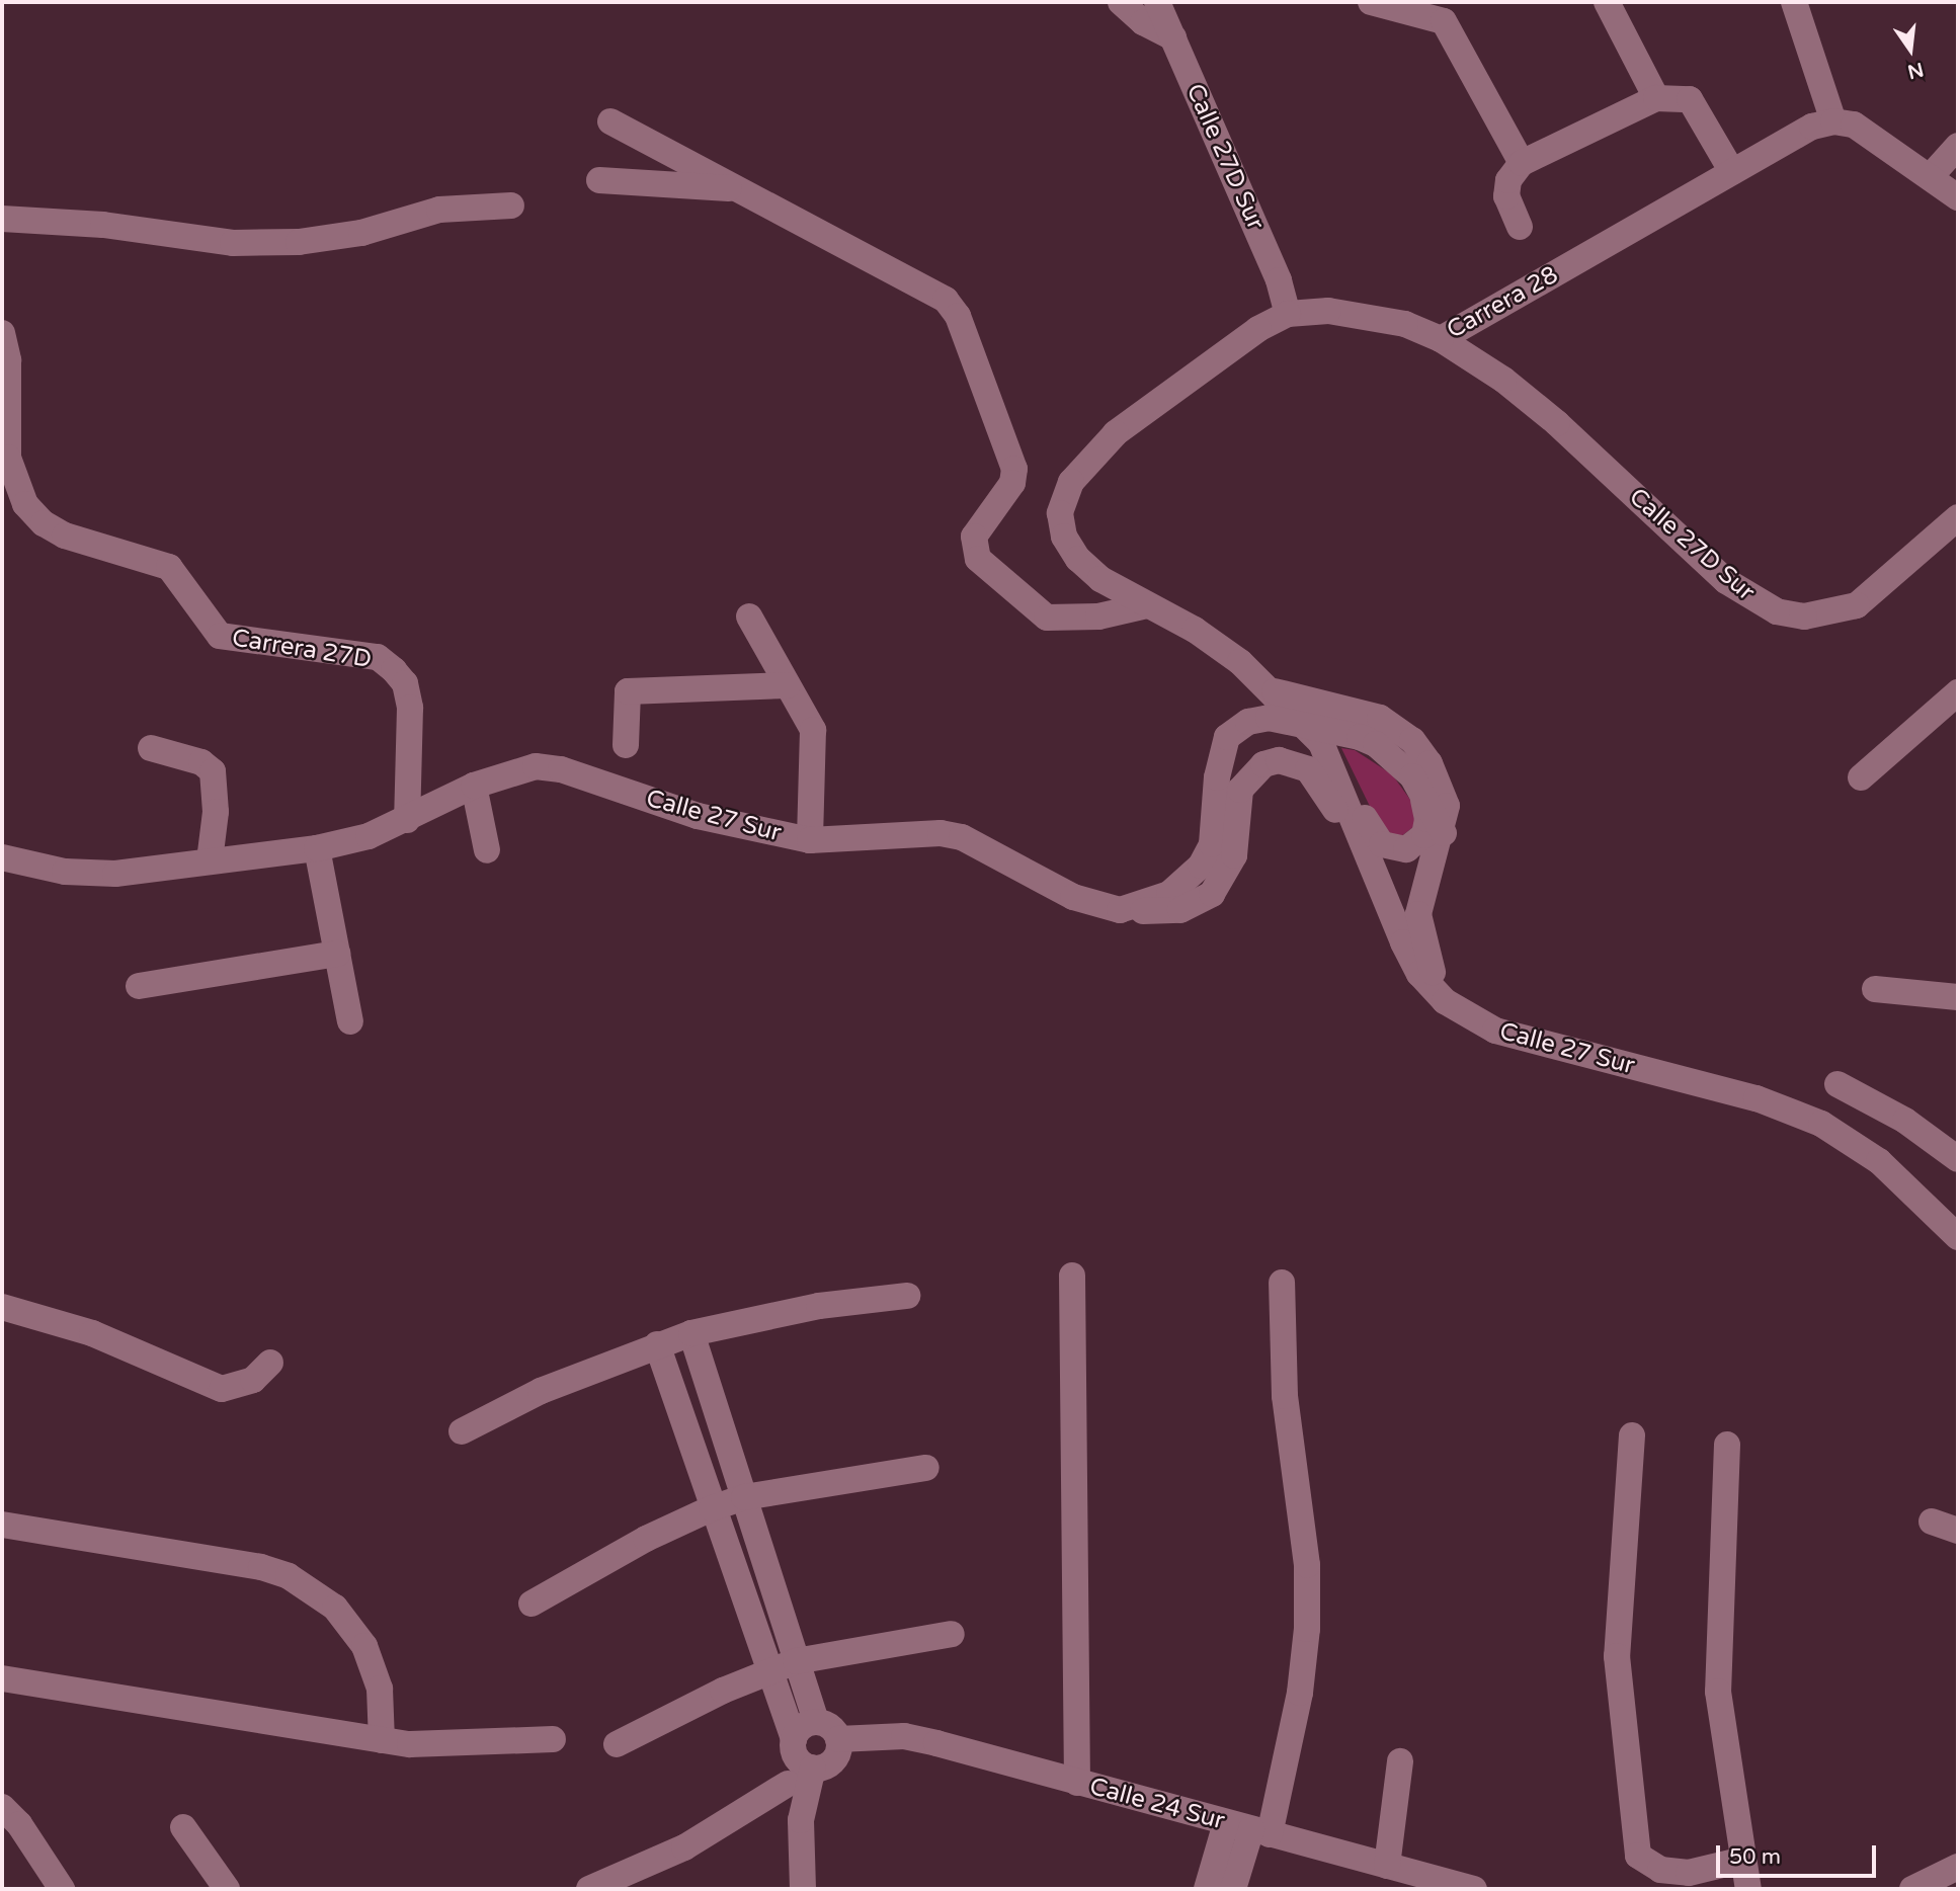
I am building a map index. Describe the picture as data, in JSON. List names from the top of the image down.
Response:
{
  "streets": {
    "street": [
      "Calle 27D Sur",
      "Carrera 28",
      "Carrera 27D",
      "Calle 27 Sur",
      "Calle 24 Sur"
    ]
  },
  "crossings": [
    ["Calle 27D Sur", "Carrera 28"],
    ["Carrera 28", "Calle 27 Sur"],
    ["Carrera 27D", "Calle 27 Sur"]
  ],
  "scale_bar": "50 m",
  "north": "bottom"
}
